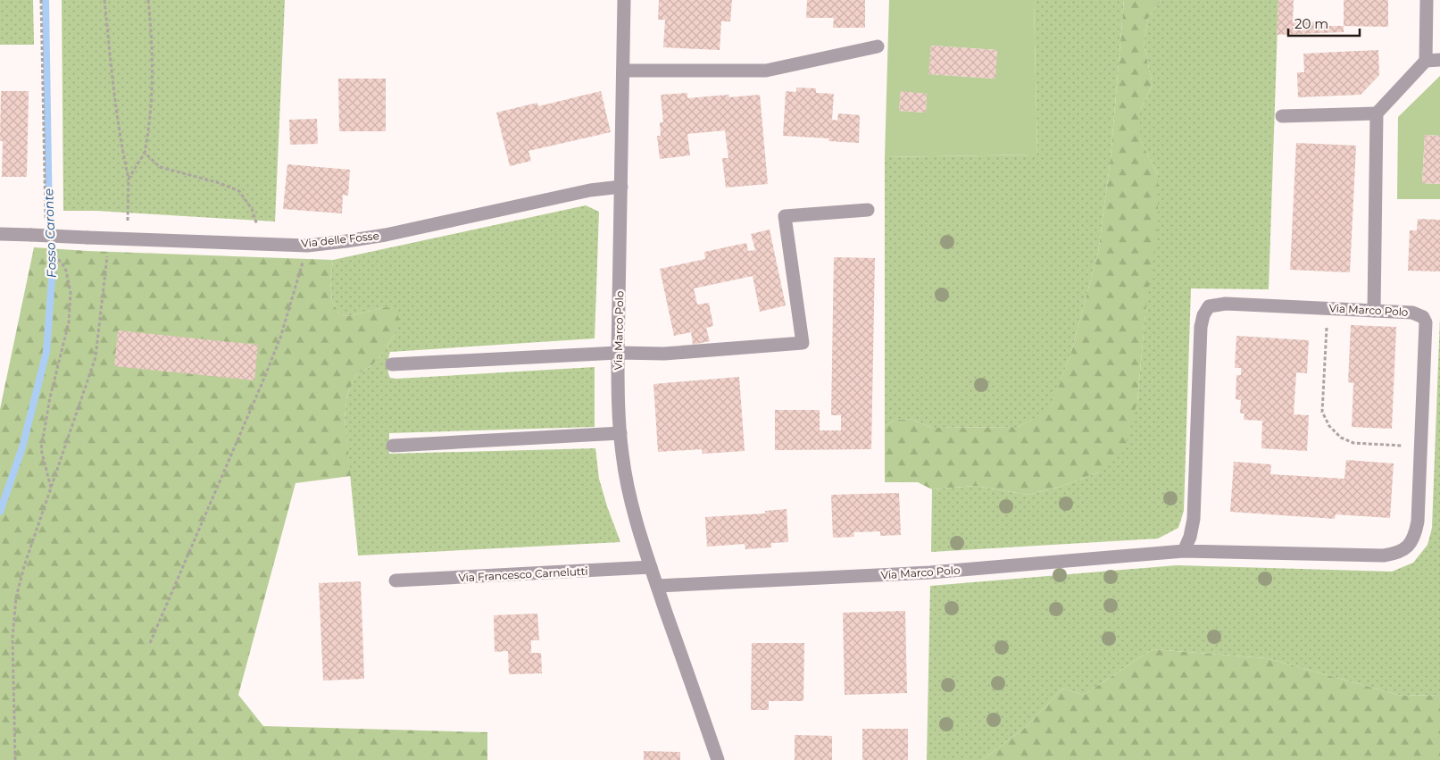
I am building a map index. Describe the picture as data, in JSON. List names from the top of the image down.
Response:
{
  "streets": {
    "street": ["Via delle Fosse", "Via Marco Polo", "Via Francesco Carnelutti"]
  },
  "crossings": [
    ["Via delle Fosse", "Via Marco Polo"],
    ["Via Marco Polo", "Via Francesco Carnelutti"]
  ],
  "water": ["Fosso Caronte"],
  "scale_bar": "20 m"
}
